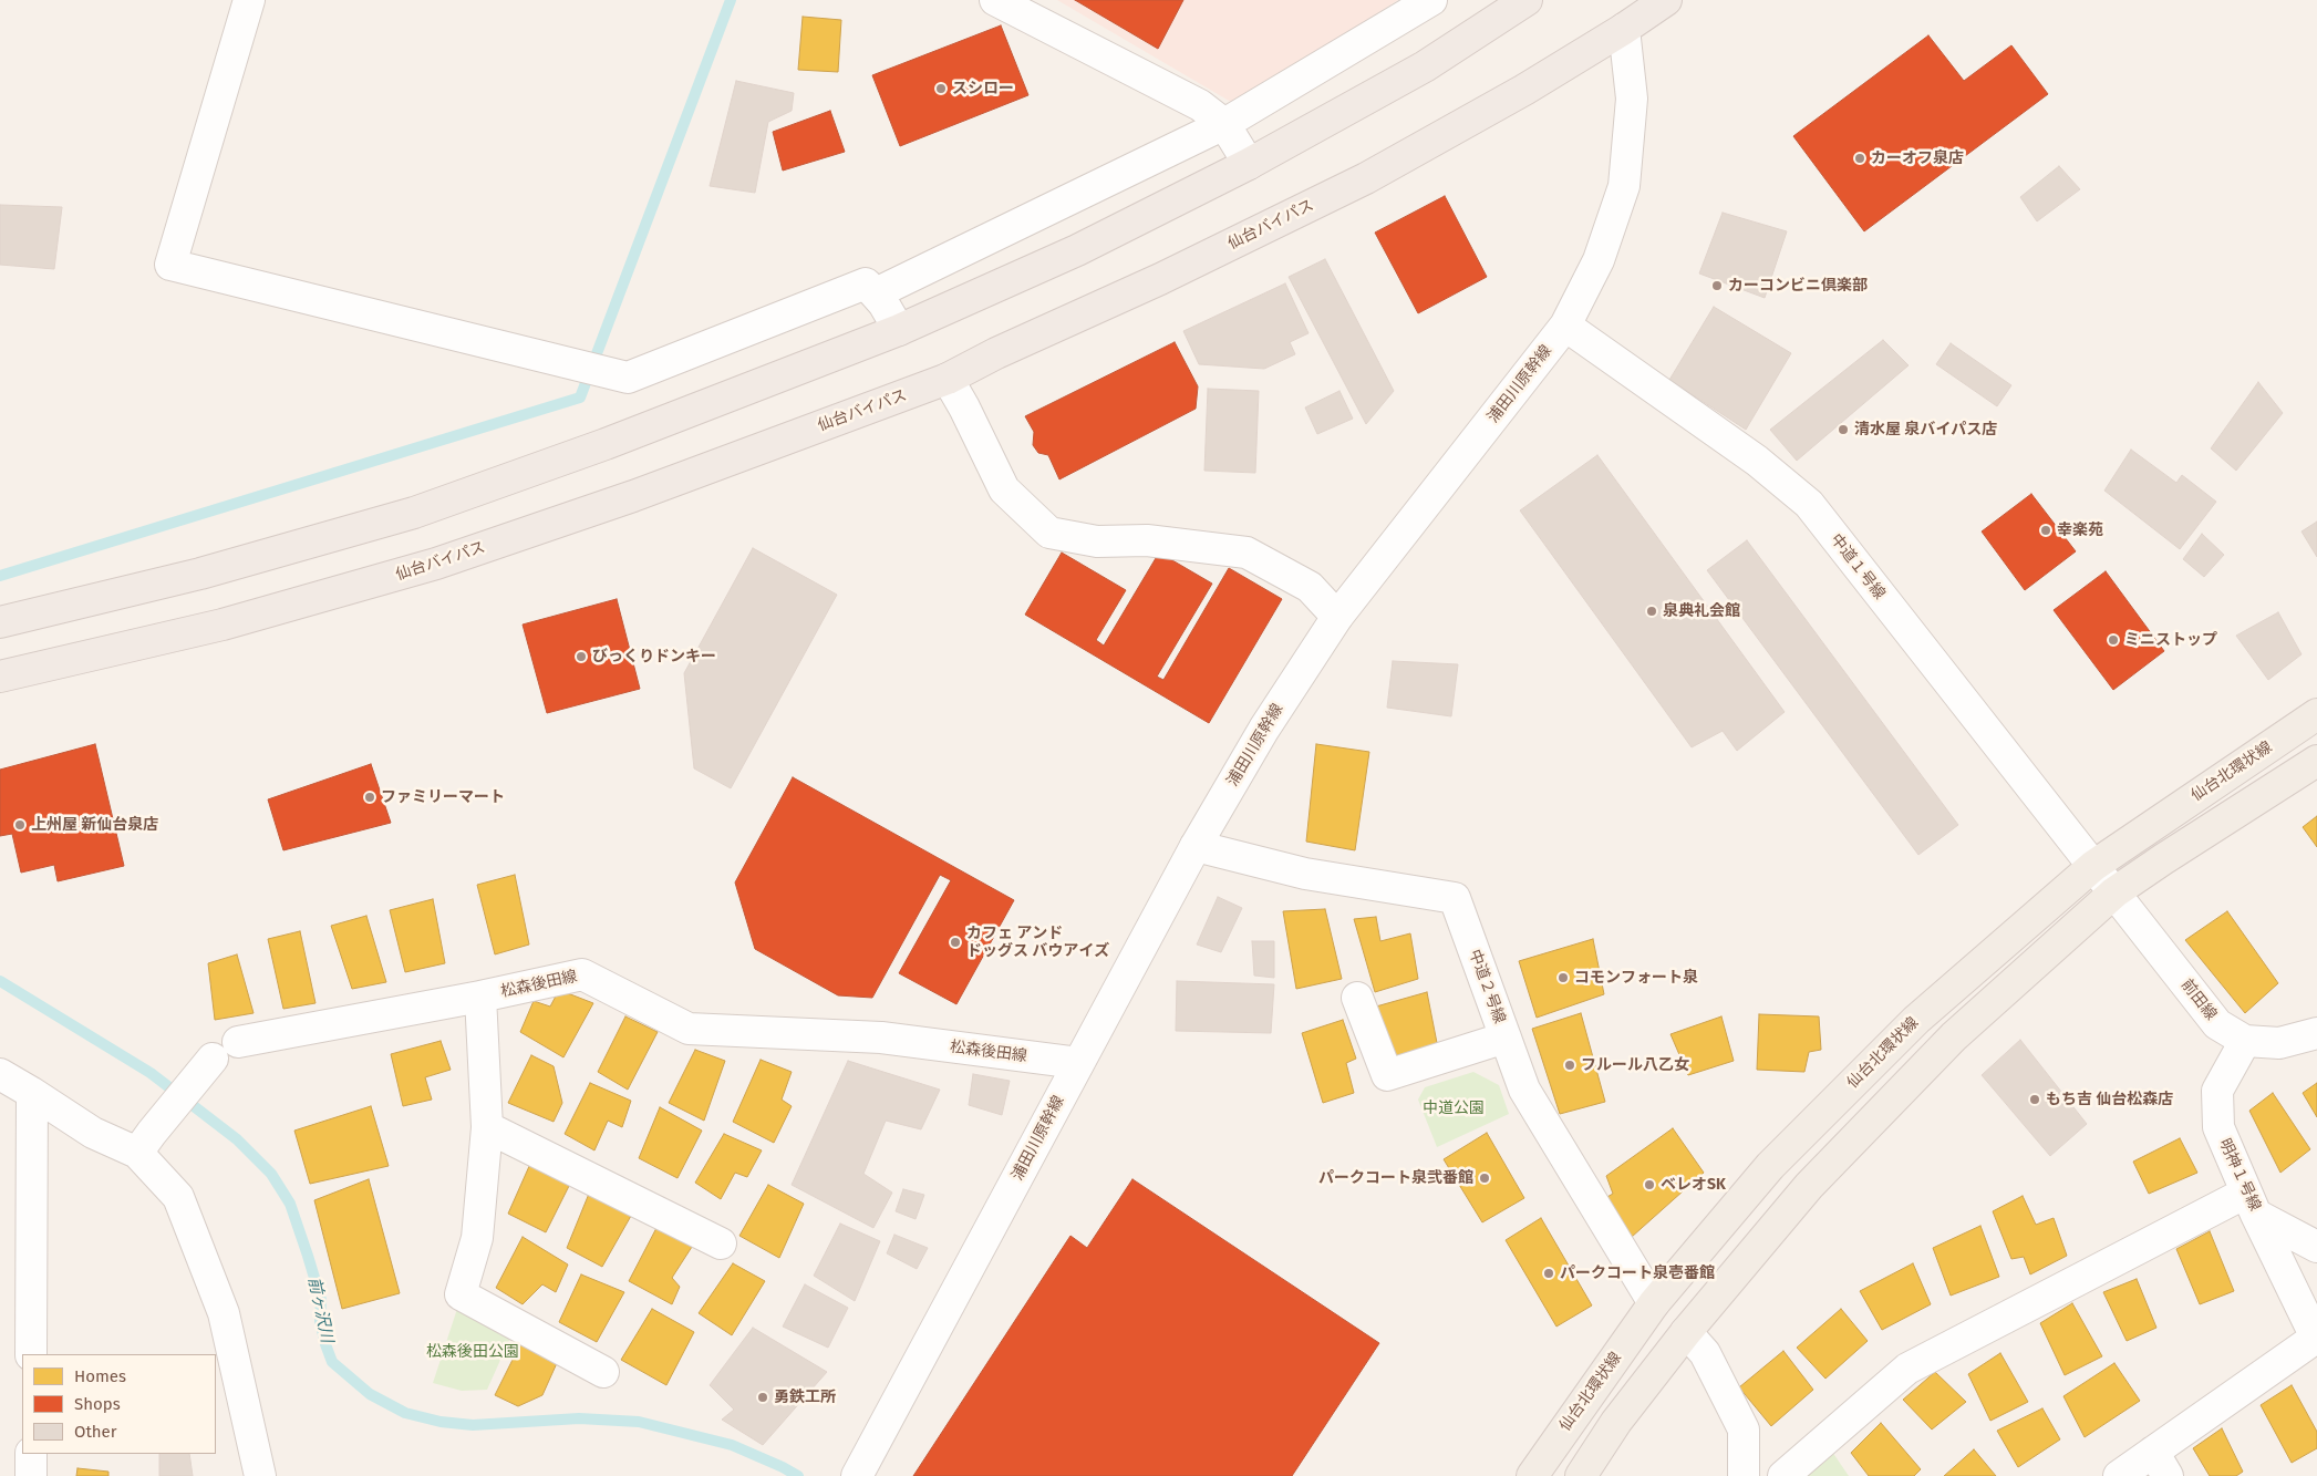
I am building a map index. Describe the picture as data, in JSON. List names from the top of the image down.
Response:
{
  "streets": {
    "highway": ["仙台バイパス"],
    "main road": ["仙台北環状線"],
    "street": [
      "浦田川原幹線",
      "中道１号線",
      "松森後田線",
      "中道２号線",
      "前田線",
      "明神１号線"
    ]
  },
  "crossings": [
    ["仙台バイパス", "浦田川原幹線"],
    ["浦田川原幹線", "中道１号線"],
    ["浦田川原幹線", "松森後田線"],
    ["浦田川原幹線", "中道２号線"],
    ["中道１号線", "仙台北環状線"],
    ["中道１号線", "前田線"],
    ["仙台北環状線", "中道２号線"],
    ["前田線", "明神１号線"]
  ],
  "water": ["前ヶ沢川"],
  "parks": ["中道公園", "松森後田公園"],
  "places": [
    "スシロー",
    "カーオフ泉店",
    "カーコンビニ倶楽部",
    "清水屋 泉バイパス店",
    "幸楽苑",
    "泉典礼会館",
    "ミニストップ",
    "びっくりドンキー",
    "ファミリーマート",
    "上州屋 新仙台泉店",
    "カフェ アンド ドッグス バウアイズ",
    "コモンフォート泉",
    "フルール八乙女",
    "もち吉 仙台松森店",
    "パークコート泉弐番館",
    "ベレオSK",
    "パークコート泉壱番館",
    "勇鉄工所"
  ],
  "legend": ["Homes", "Shops", "Other"]
}
